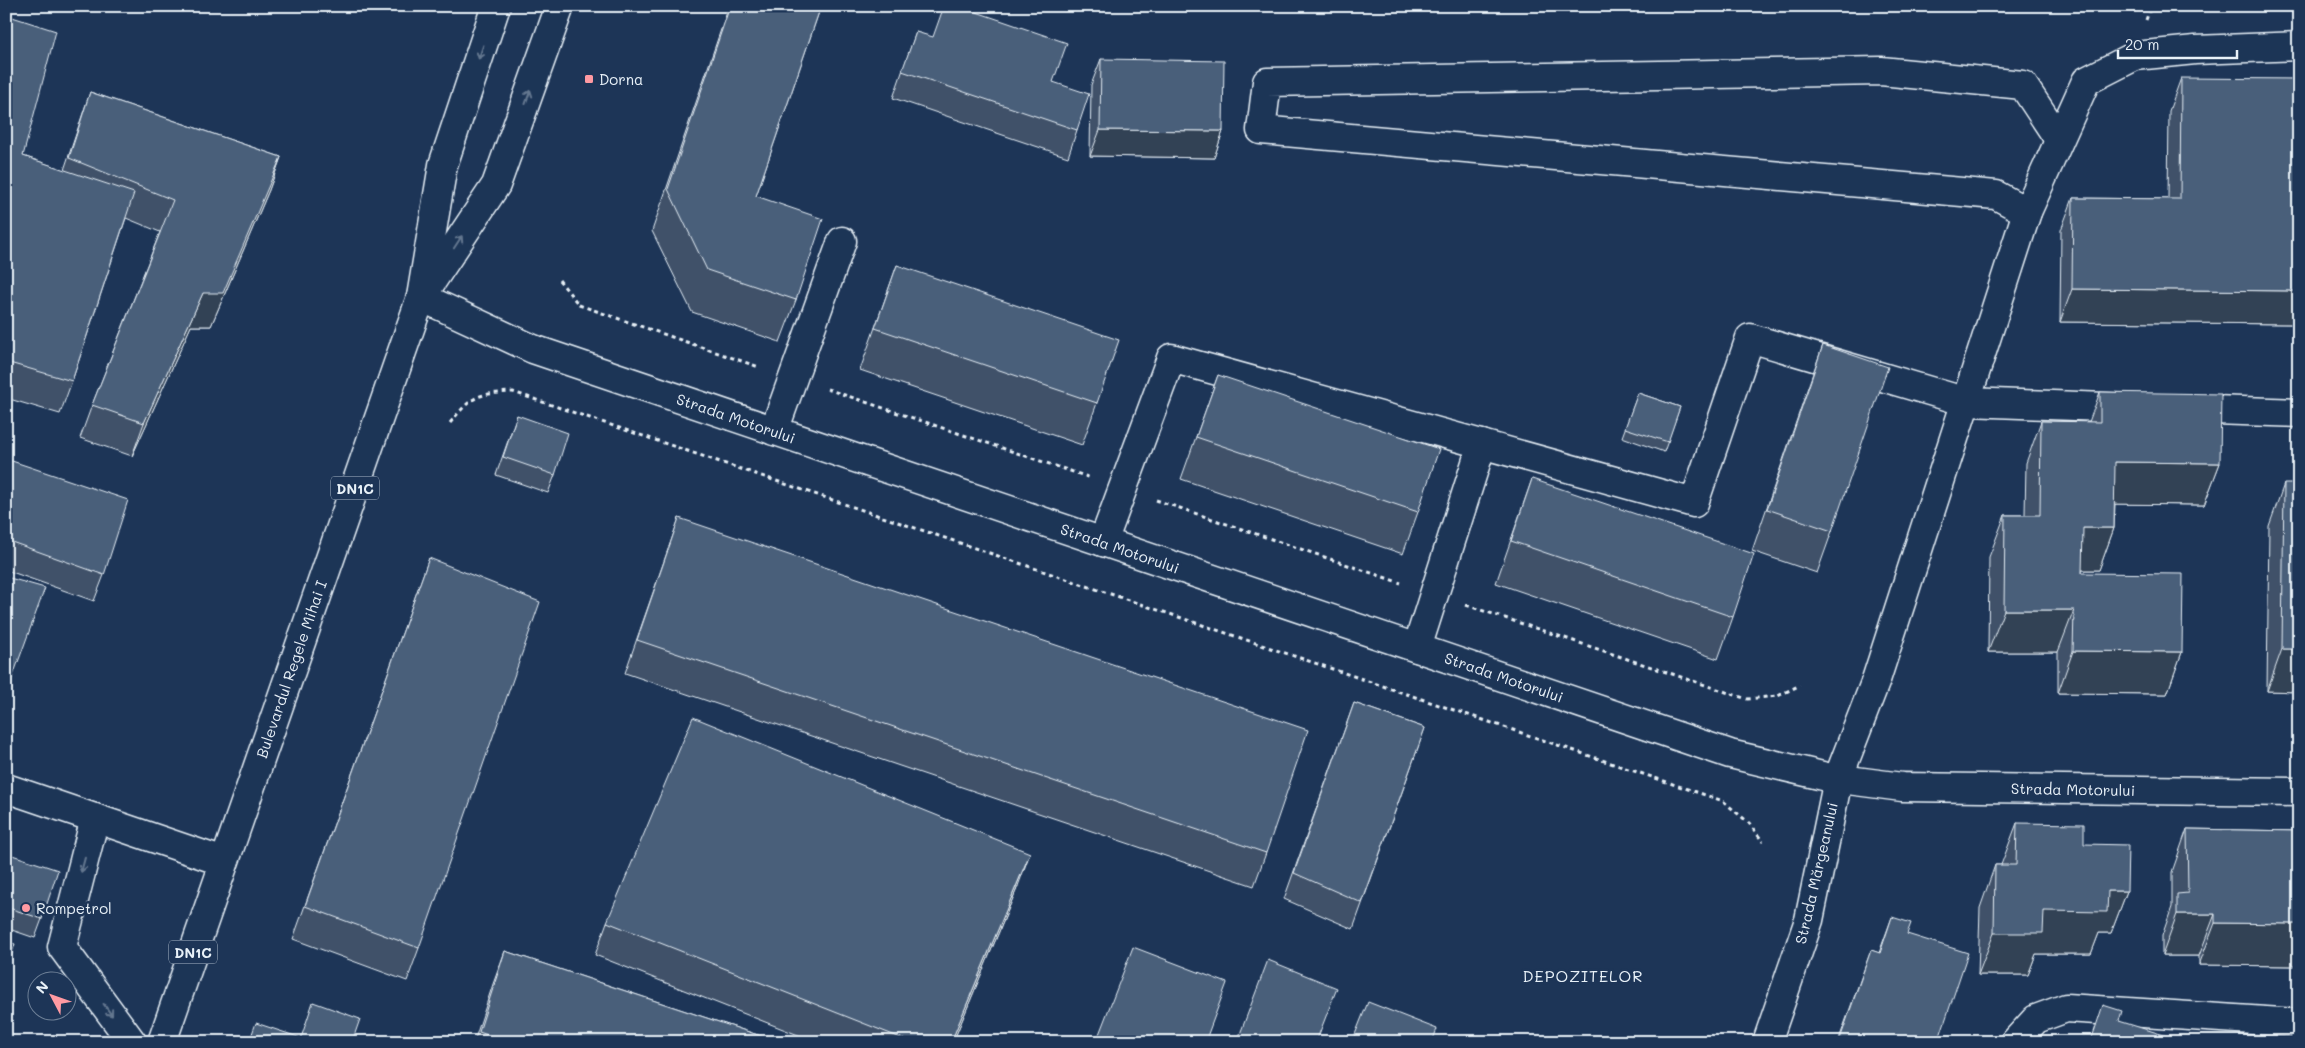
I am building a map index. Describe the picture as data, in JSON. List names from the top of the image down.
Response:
{
  "streets": {
    "street": [
      "Strada Motorului",
      "DN1C",
      "Bulevardul Regele Mihai I",
      "Strada Mărgeanului"
    ]
  },
  "crossings": [
    ["Strada Motorului", "Bulevardul Regele Mihai I"],
    ["Strada Motorului", "Strada Mărgeanului"]
  ],
  "districts": ["DEPOZITELOR"],
  "places": {
    "transit": ["Dorna"],
    "other": ["Rompetrol"]
  },
  "scale_bar": "20 m",
  "north": "top left"
}
